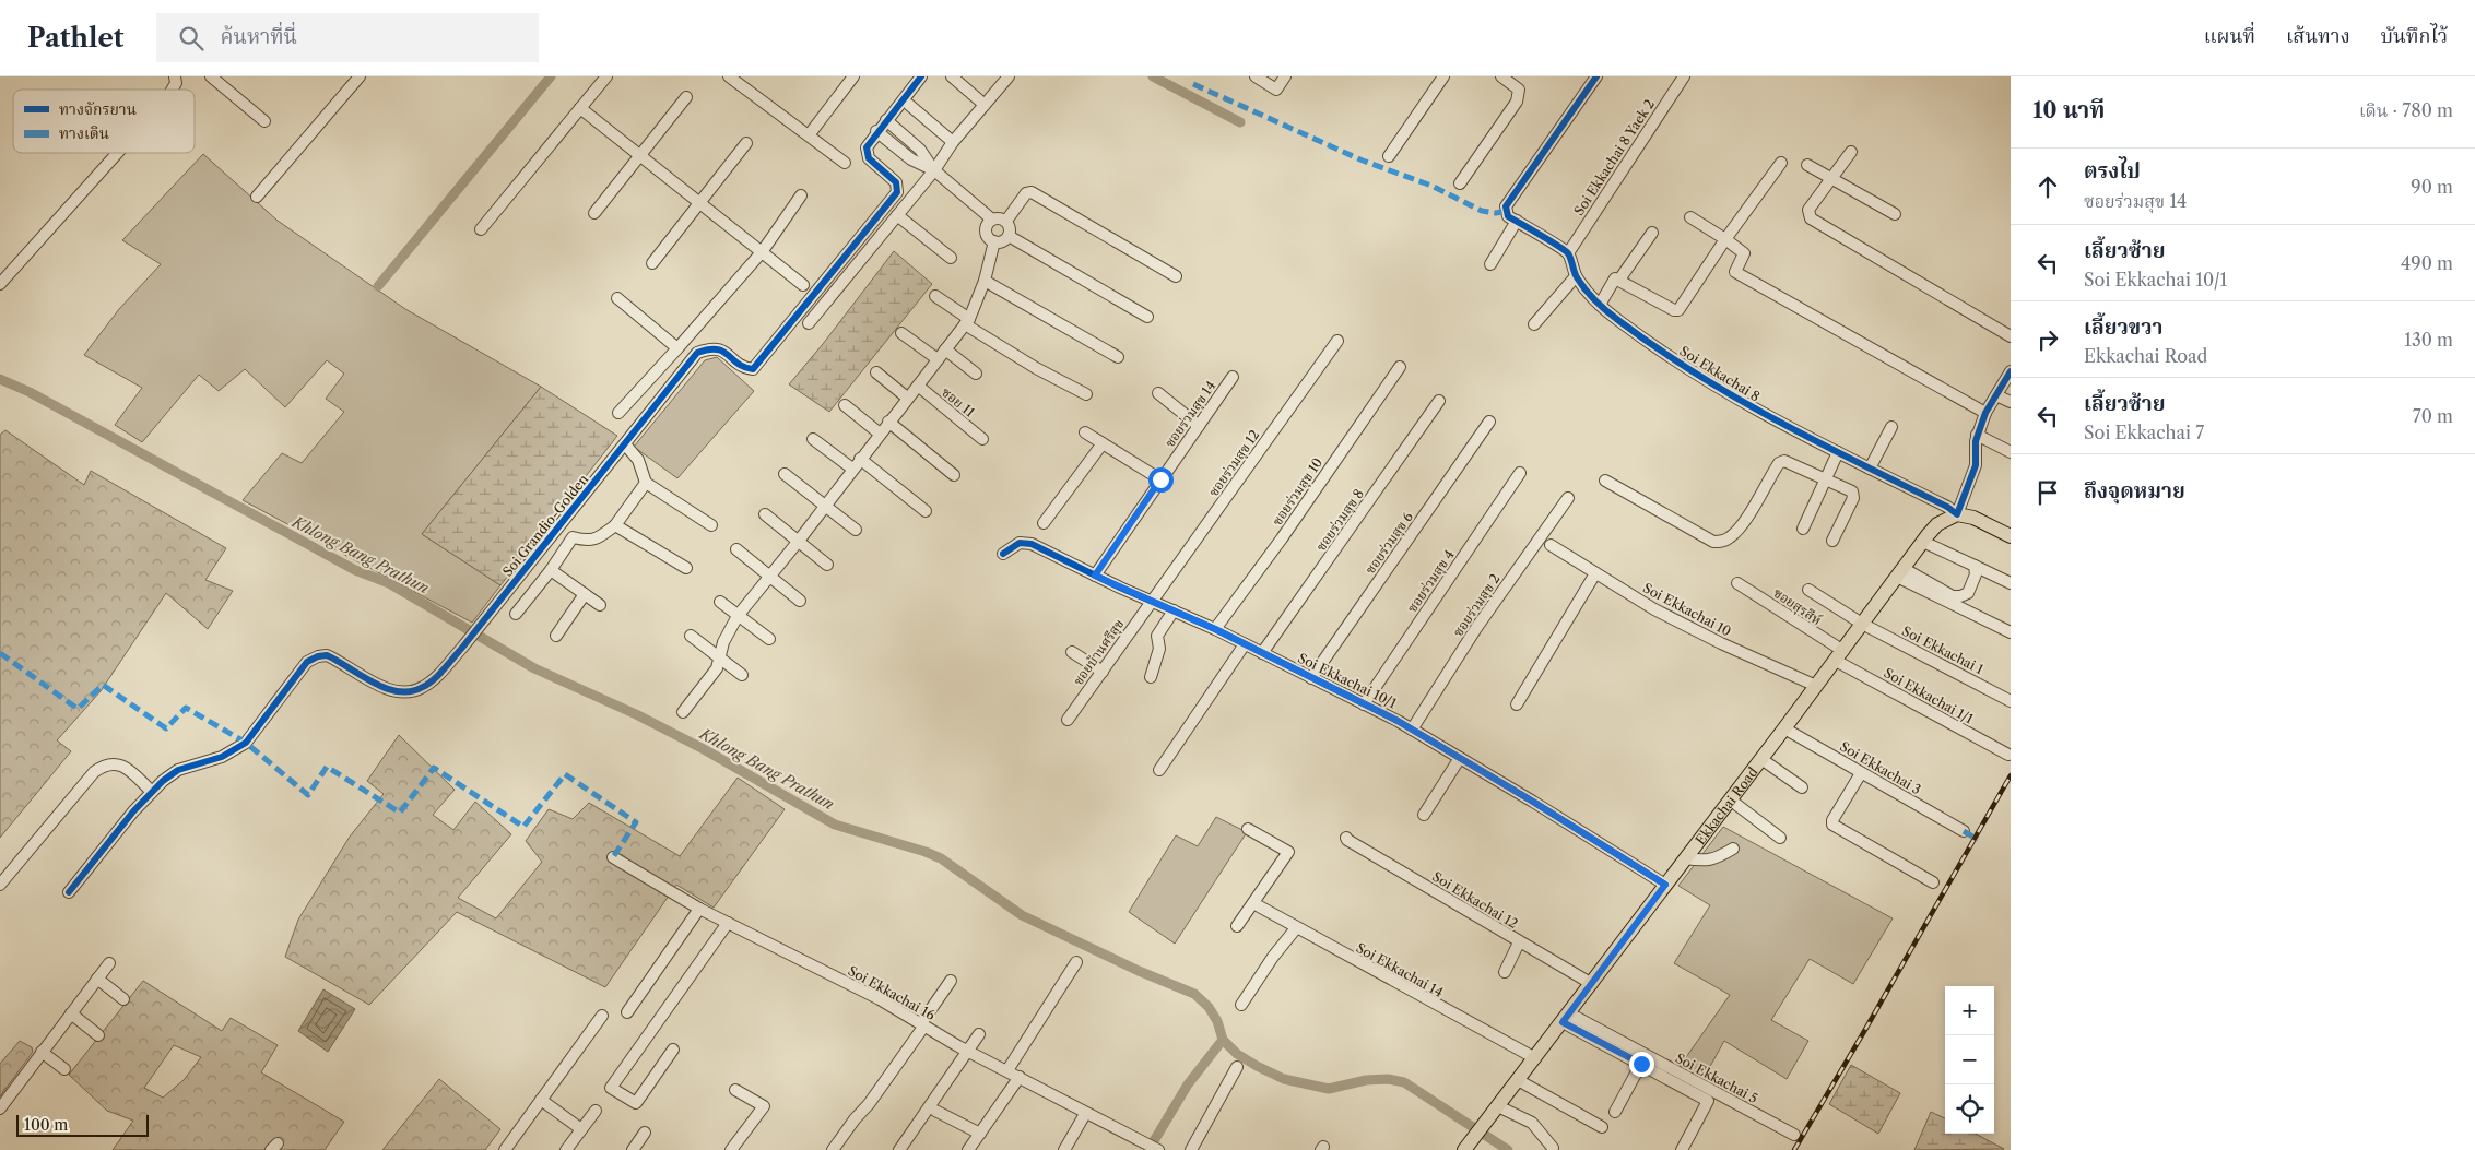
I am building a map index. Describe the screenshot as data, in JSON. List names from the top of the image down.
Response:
{
  "streets": {
    "main road": ["Ekkachai Road"],
    "street": [
      "Soi Ekkachai 8 Yaek 2",
      "Soi Ekkachai 8",
      "ซอย 11",
      "ซอยร่วมสุข 14",
      "ซอยร่วมสุข 12",
      "ซอยร่วมสุข 10",
      "ซอยร่วมสุข 8",
      "Soi Grandio-Golden",
      "ซอยร่วมสุข 6",
      "ซอยร่วมสุข 4",
      "ซอยร่วมสุข 2",
      "ซอยสุรสีห์",
      "Soi Ekkachai 10",
      "Soi Ekkachai 1",
      "ซอยบ้านศรีสุข",
      "Soi Ekkachai 10/1",
      "Soi Ekkachai 1/1",
      "Soi Ekkachai 3",
      "Soi Ekkachai 12",
      "Soi Ekkachai 14",
      "Soi Ekkachai 16",
      "Soi Ekkachai 5"
    ]
  },
  "crossings": [
    ["Soi Ekkachai 8 Yaek 2", "Soi Ekkachai 8"],
    ["Soi Ekkachai 8", "Ekkachai Road"],
    ["ซอยร่วมสุข 14", "Soi Ekkachai 10/1"],
    ["ซอยร่วมสุข 12", "ซอยบ้านศรีสุข"],
    ["ซอยร่วมสุข 12", "Soi Ekkachai 10/1"],
    ["ซอยร่วมสุข 10", "Soi Ekkachai 10/1"],
    ["ซอยร่วมสุข 8", "Soi Ekkachai 10/1"],
    ["ซอยร่วมสุข 6", "Soi Ekkachai 10/1"],
    ["ซอยร่วมสุข 4", "Soi Ekkachai 10/1"],
    ["ซอยร่วมสุข 2", "Soi Ekkachai 10/1"],
    ["ซอยสุรสีห์", "Soi Ekkachai 1/1"],
    ["ซอยสุรสีห์", "Ekkachai Road"],
    ["Soi Ekkachai 10", "Ekkachai Road"],
    ["Soi Ekkachai 1", "Ekkachai Road"],
    ["ซอยบ้านศรีสุข", "Soi Ekkachai 10/1"],
    ["Soi Ekkachai 10/1", "Ekkachai Road"],
    ["Soi Ekkachai 1/1", "Ekkachai Road"],
    ["Soi Ekkachai 3", "Ekkachai Road"],
    ["Ekkachai Road", "Soi Ekkachai 12"],
    ["Ekkachai Road", "Soi Ekkachai 14"],
    ["Ekkachai Road", "Soi Ekkachai 5"]
  ],
  "water": ["Khlong Bang Prathun"],
  "legend": ["ทางจักรยาน", "ทางเดิน"],
  "scale_bar": "100 m",
  "page": {
    "header": "Pathlet",
    "search": "ค้นหาที่นี่",
    "nav": ["แผนที่", "เส้นทาง", "บันทึกไว้"],
    "heading": ["10 นาที", "เดิน · 780 m"],
    "list": [
      ["ตรงไป", "ซอยร่วมสุข 14", "90 m"],
      ["เลี้ยวซ้าย", "Soi Ekkachai 10/1", "490 m"],
      ["เลี้ยวขวา", "Ekkachai Road", "130 m"],
      ["เลี้ยวซ้าย", "Soi Ekkachai 7", "70 m"],
      "ถึงจุดหมาย"
    ],
    "map_buttons": ["+", "−"],
    "scale": "100 m"
  }
}
